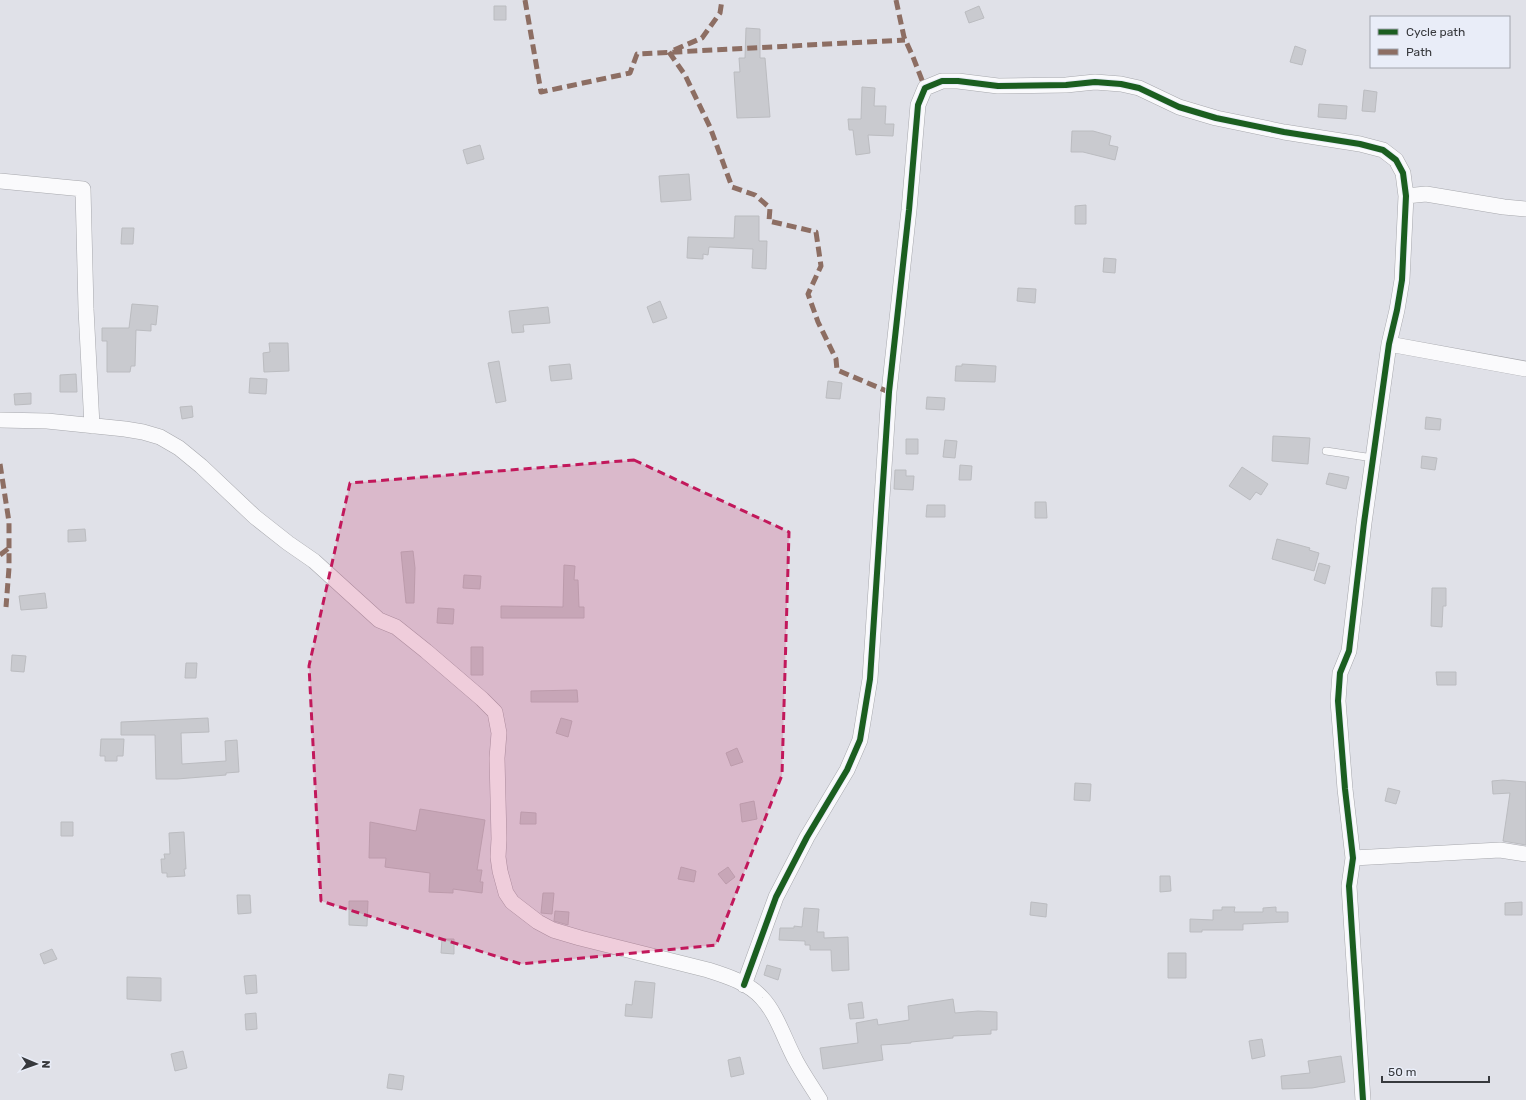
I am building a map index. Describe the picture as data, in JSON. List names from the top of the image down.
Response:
{
  "legend": ["Cycle path", "Path"],
  "scale_bar": "50 m",
  "north": "right"
}
